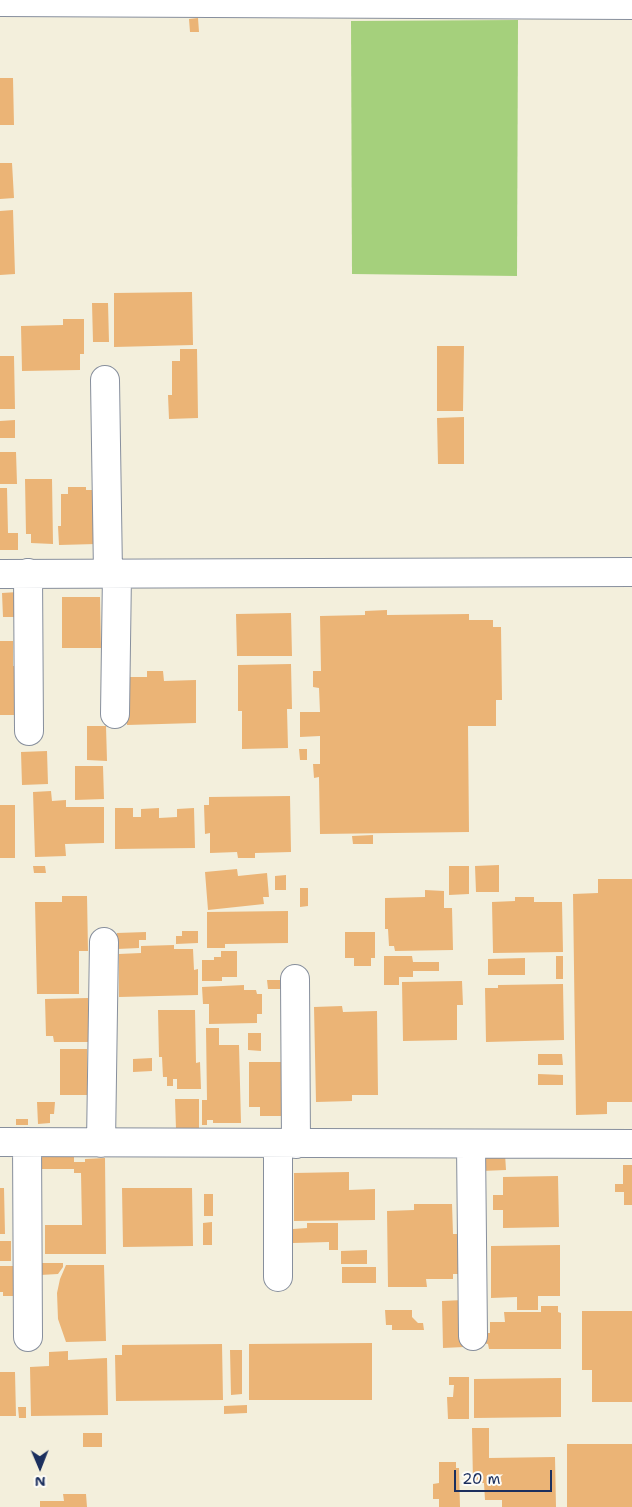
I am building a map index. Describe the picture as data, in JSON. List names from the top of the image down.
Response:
{
  "scale_bar": "20 m",
  "north": "bottom"
}
